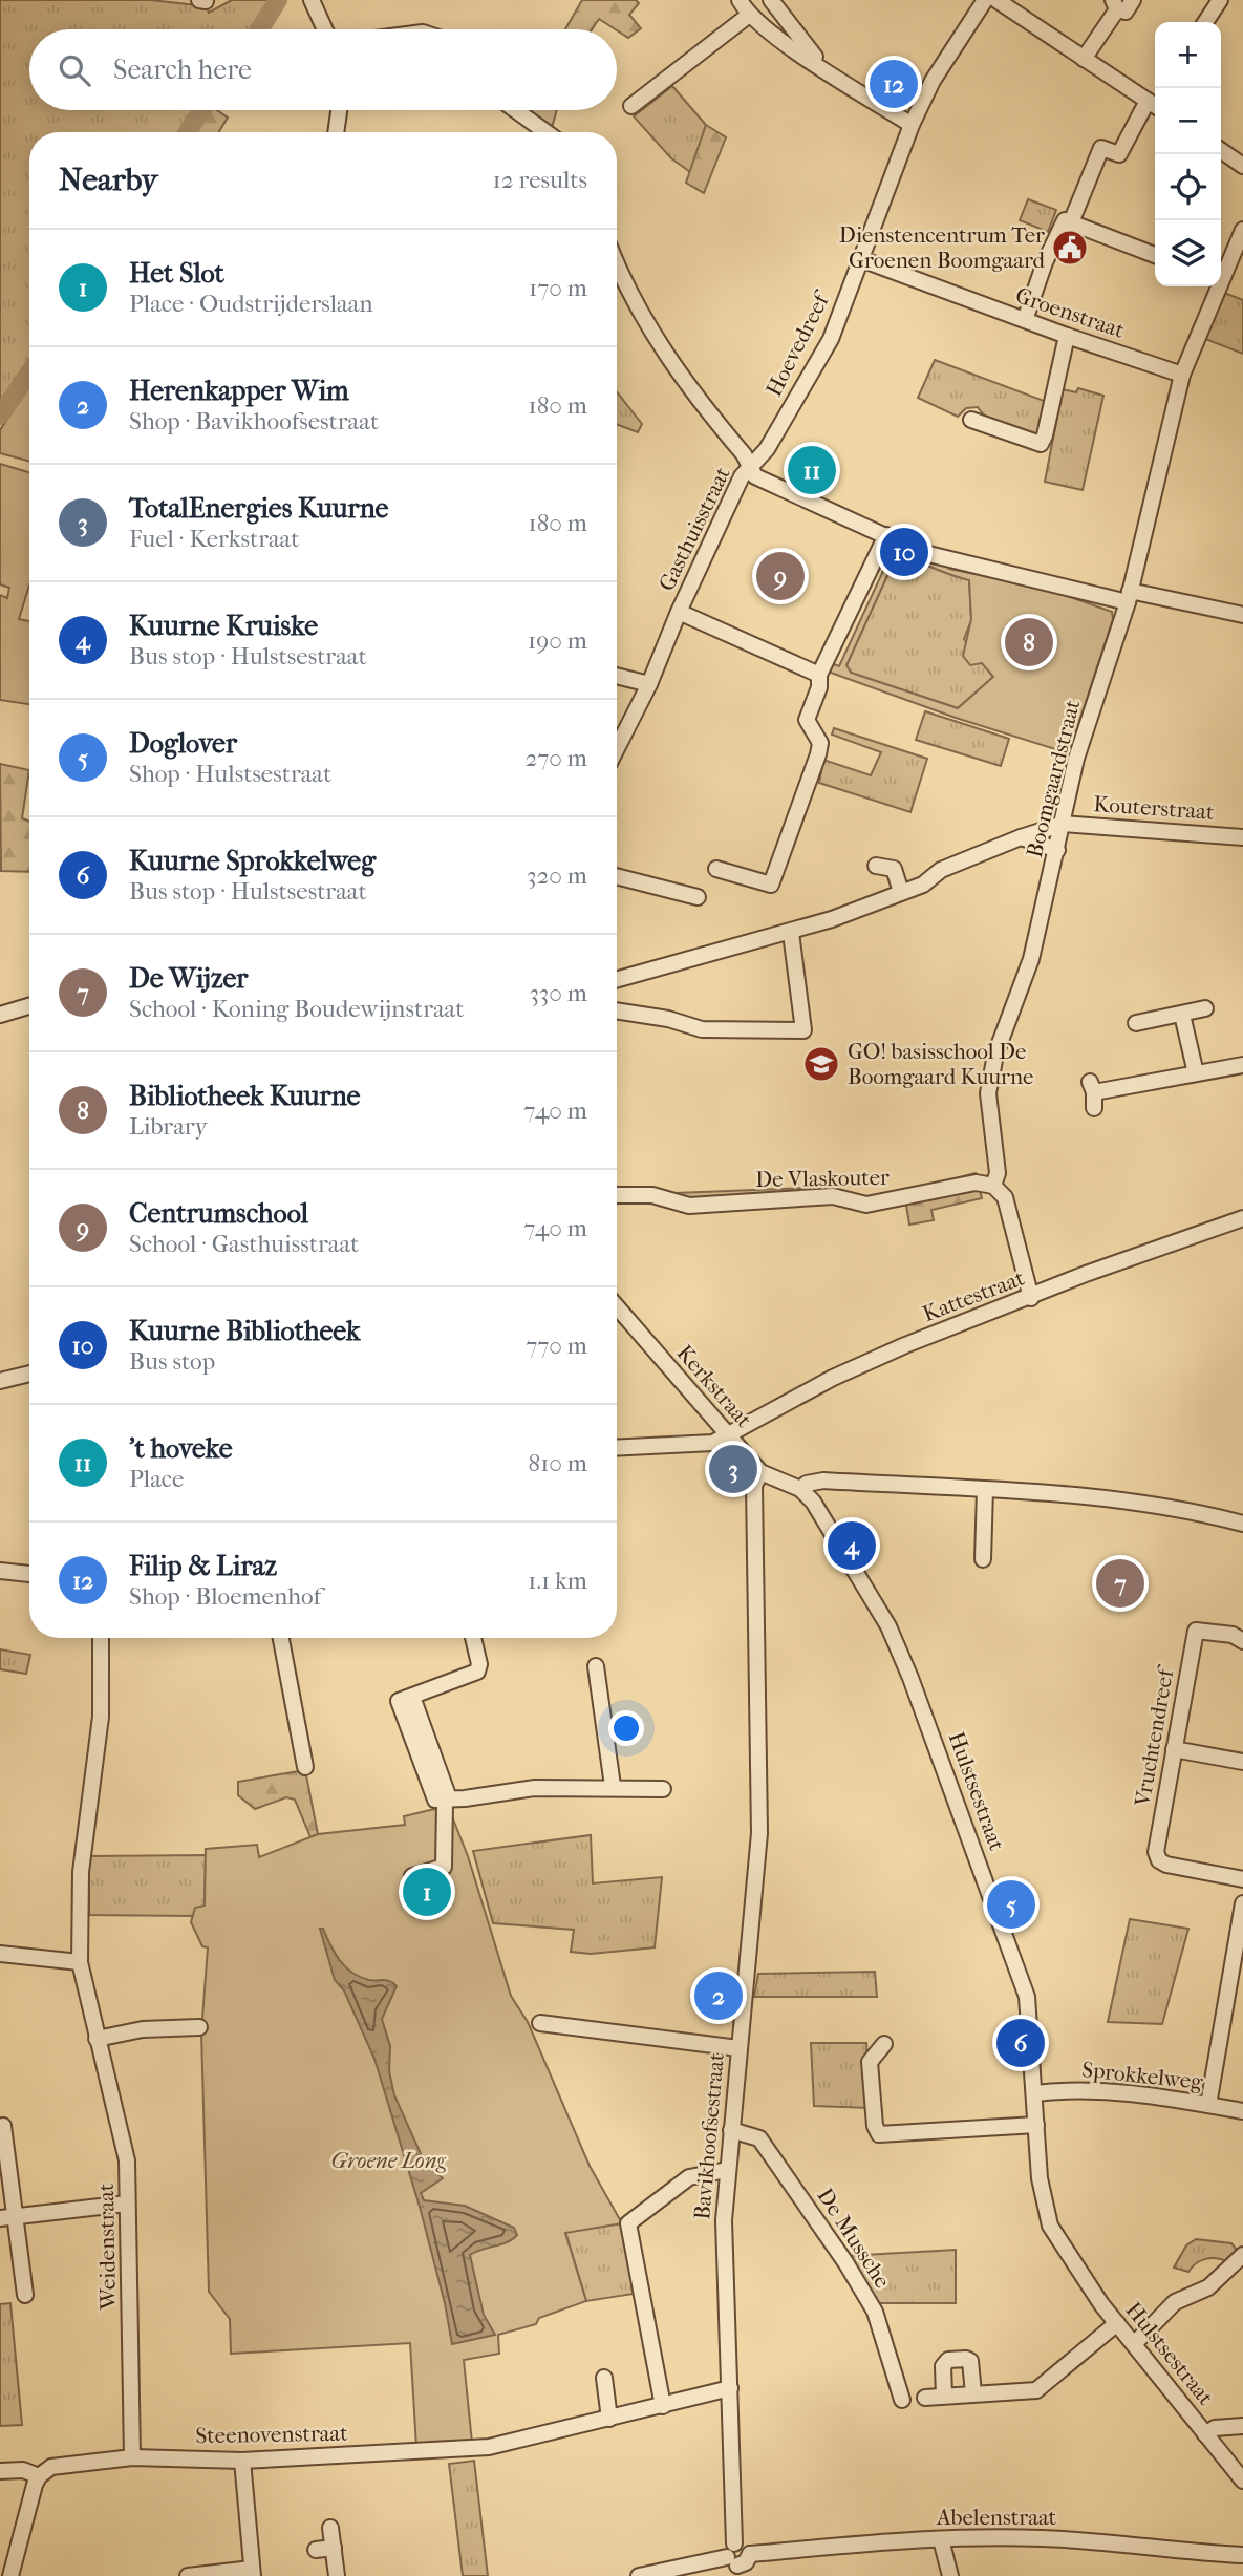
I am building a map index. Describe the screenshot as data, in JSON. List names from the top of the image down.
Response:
{
  "streets": {
    "street": [
      "Groenstraat",
      "Hoevedreef",
      "Gasthuisstraat",
      "Boomgaardstraat",
      "Kouterstraat",
      "De Vlaskouter",
      "Kattestraat",
      "Kerkstraat",
      "Vruchtendreef",
      "Hulstsestraat",
      "Sprokkelweg",
      "Bavikhoofsestraat",
      "De Mussche",
      "Weidenstraat",
      "Steenovenstraat",
      "Abelenstraat"
    ]
  },
  "crossings": [
    ["Groenstraat", "Hoevedreef"],
    ["Groenstraat", "Boomgaardstraat"],
    ["Hoevedreef", "Gasthuisstraat"],
    ["Boomgaardstraat", "Kouterstraat"],
    ["Boomgaardstraat", "De Vlaskouter"],
    ["Kattestraat", "Kerkstraat"],
    ["Kerkstraat", "Hulstsestraat"],
    ["Kerkstraat", "Bavikhoofsestraat"],
    ["Hulstsestraat", "Sprokkelweg"],
    ["Bavikhoofsestraat", "De Mussche"],
    ["Bavikhoofsestraat", "Steenovenstraat"],
    ["Bavikhoofsestraat", "Abelenstraat"],
    ["Weidenstraat", "Steenovenstraat"]
  ],
  "parks": ["Groene Long"],
  "places": {
    "public building": ["Dienstencentrum Ter Groenen Boomgaard"],
    "school or university": ["GO! basisschool De Boomgaard Kuurne"]
  },
  "page": {
    "map_buttons": ["+", "−"],
    "search": "Search here",
    "pins": [
      "12",
      "11",
      "10",
      "9",
      "8",
      "3",
      "4",
      "7",
      "1",
      "5",
      "2",
      "6"
    ],
    "heading": ["Nearby", "12 results"],
    "list": [
      {
        "mark": "1",
        "name": "Het Slot",
        "note": "Place · Oudstrijderslaan",
        "value": "170 m"
      },
      {
        "mark": "2",
        "name": "Herenkapper Wim",
        "note": "Shop · Bavikhoofsestraat",
        "value": "180 m"
      },
      {
        "mark": "3",
        "name": "TotalEnergies Kuurne",
        "note": "Fuel · Kerkstraat",
        "value": "180 m"
      },
      {
        "mark": "4",
        "name": "Kuurne Kruiske",
        "note": "Bus stop · Hulstsestraat",
        "value": "190 m"
      },
      {
        "mark": "5",
        "name": "Doglover",
        "note": "Shop · Hulstsestraat",
        "value": "270 m"
      },
      {
        "mark": "6",
        "name": "Kuurne Sprokkelweg",
        "note": "Bus stop · Hulstsestraat",
        "value": "320 m"
      },
      {
        "mark": "7",
        "name": "De Wijzer",
        "note": "School · Koning Boudewijnstraat",
        "value": "330 m"
      },
      {
        "mark": "8",
        "name": "Bibliotheek Kuurne",
        "note": "Library",
        "value": "740 m"
      },
      {
        "mark": "9",
        "name": "Centrumschool",
        "note": "School · Gasthuisstraat",
        "value": "740 m"
      },
      {
        "mark": "10",
        "name": "Kuurne Bibliotheek",
        "note": "Bus stop",
        "value": "770 m"
      },
      {
        "mark": "11",
        "name": "'t hoveke",
        "note": "Place",
        "value": "810 m"
      },
      {
        "mark": "12",
        "name": "Filip & Liraz",
        "note": "Shop · Bloemenhof",
        "value": "1.1 km"
      }
    ]
  }
}
